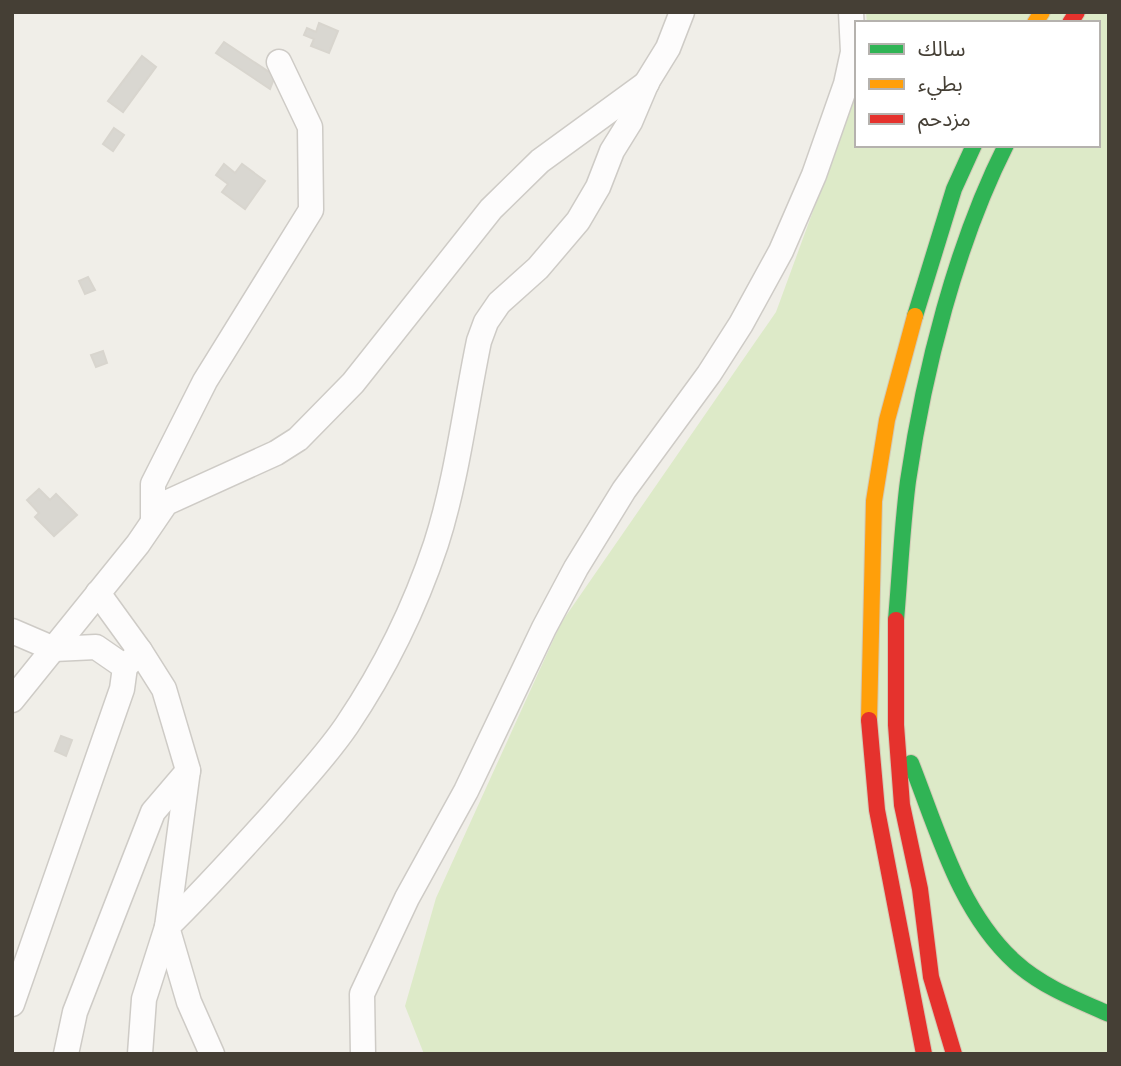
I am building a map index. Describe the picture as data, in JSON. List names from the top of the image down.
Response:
{
  "legend": ["سالك", "بطيء", "مزدحم"]
}
